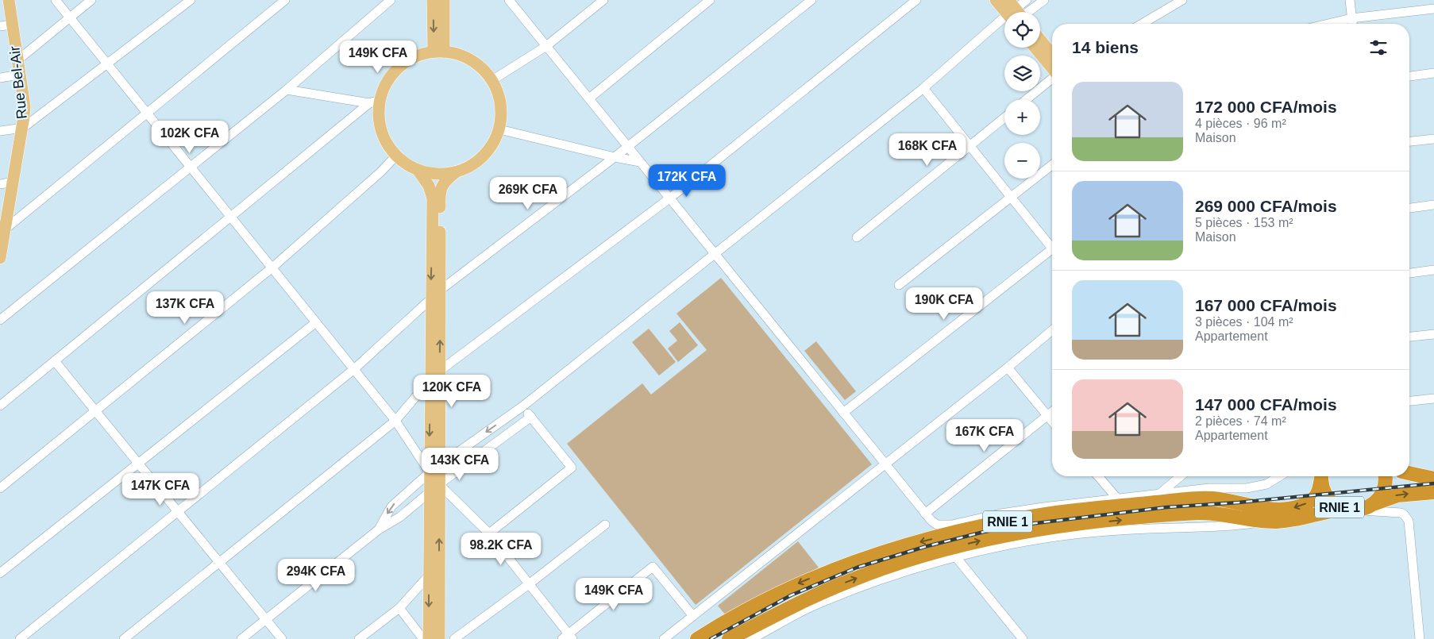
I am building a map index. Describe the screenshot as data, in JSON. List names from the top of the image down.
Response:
{
  "streets": {
    "highway": ["RNIE 1"],
    "main road": ["Rue Bel-Air"]
  },
  "page": {
    "map_buttons": ["+", "−"],
    "heading": "14 biens",
    "price": [
      "149K CFA",
      "102K CFA",
      "168K CFA",
      "172K CFA",
      "269K CFA",
      "190K CFA",
      "137K CFA",
      "120K CFA",
      "167K CFA",
      "143K CFA",
      "147K CFA",
      "98.2K CFA",
      "294K CFA",
      "149K CFA"
    ],
    "list": [
      {
        "name": "172 000 CFA/mois",
        "note": "4 pièces · 96 m² · Maison"
      },
      {
        "name": "269 000 CFA/mois",
        "note": "5 pièces · 153 m² · Maison"
      },
      {
        "name": "167 000 CFA/mois",
        "note": "3 pièces · 104 m² · Appartement"
      },
      {
        "name": "147 000 CFA/mois",
        "note": "2 pièces · 74 m² · Appartement"
      }
    ]
  }
}
